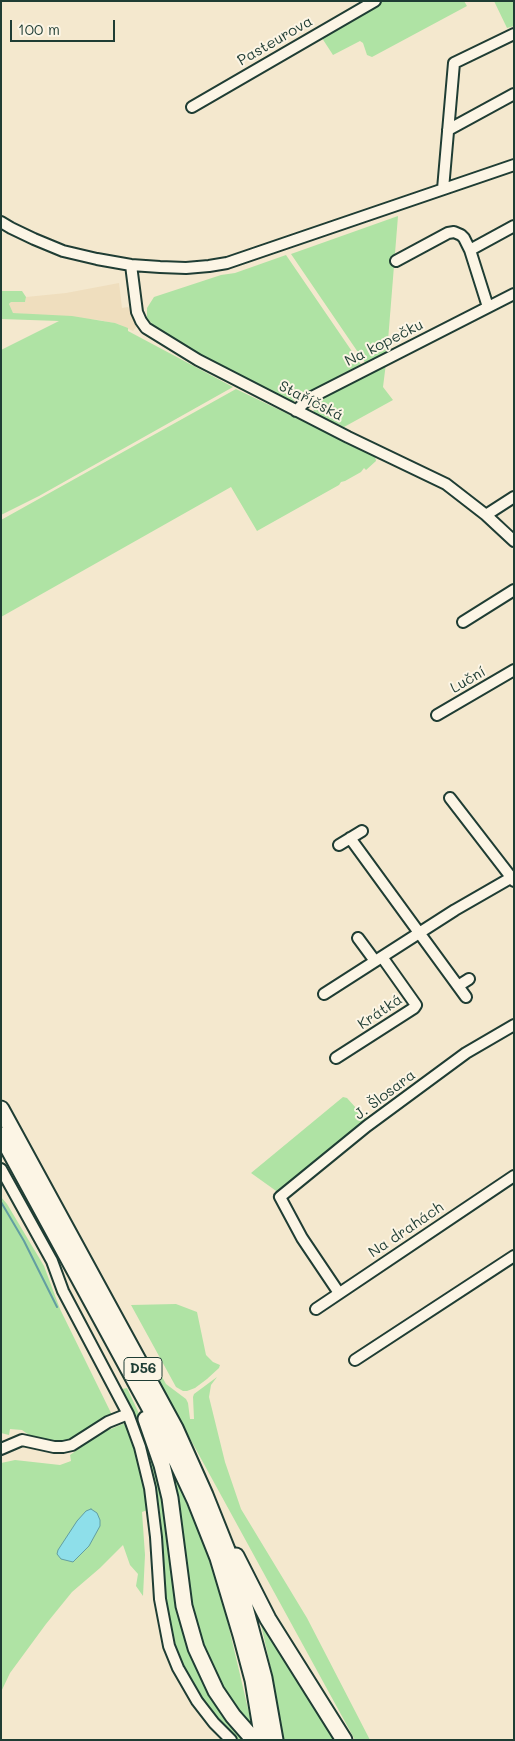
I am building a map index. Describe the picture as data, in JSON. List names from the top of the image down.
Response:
{
  "streets": {
    "highway": ["D56"],
    "street": [
      "Pasteurova",
      "Na kopečku",
      "Staříčská",
      "Luční",
      "Krátká",
      "J. Šlosara",
      "Na drahách"
    ]
  },
  "crossings": [
    ["Na kopečku", "Staříčská"],
    ["J. Šlosara", "Na drahách"]
  ],
  "scale_bar": "100 m"
}
